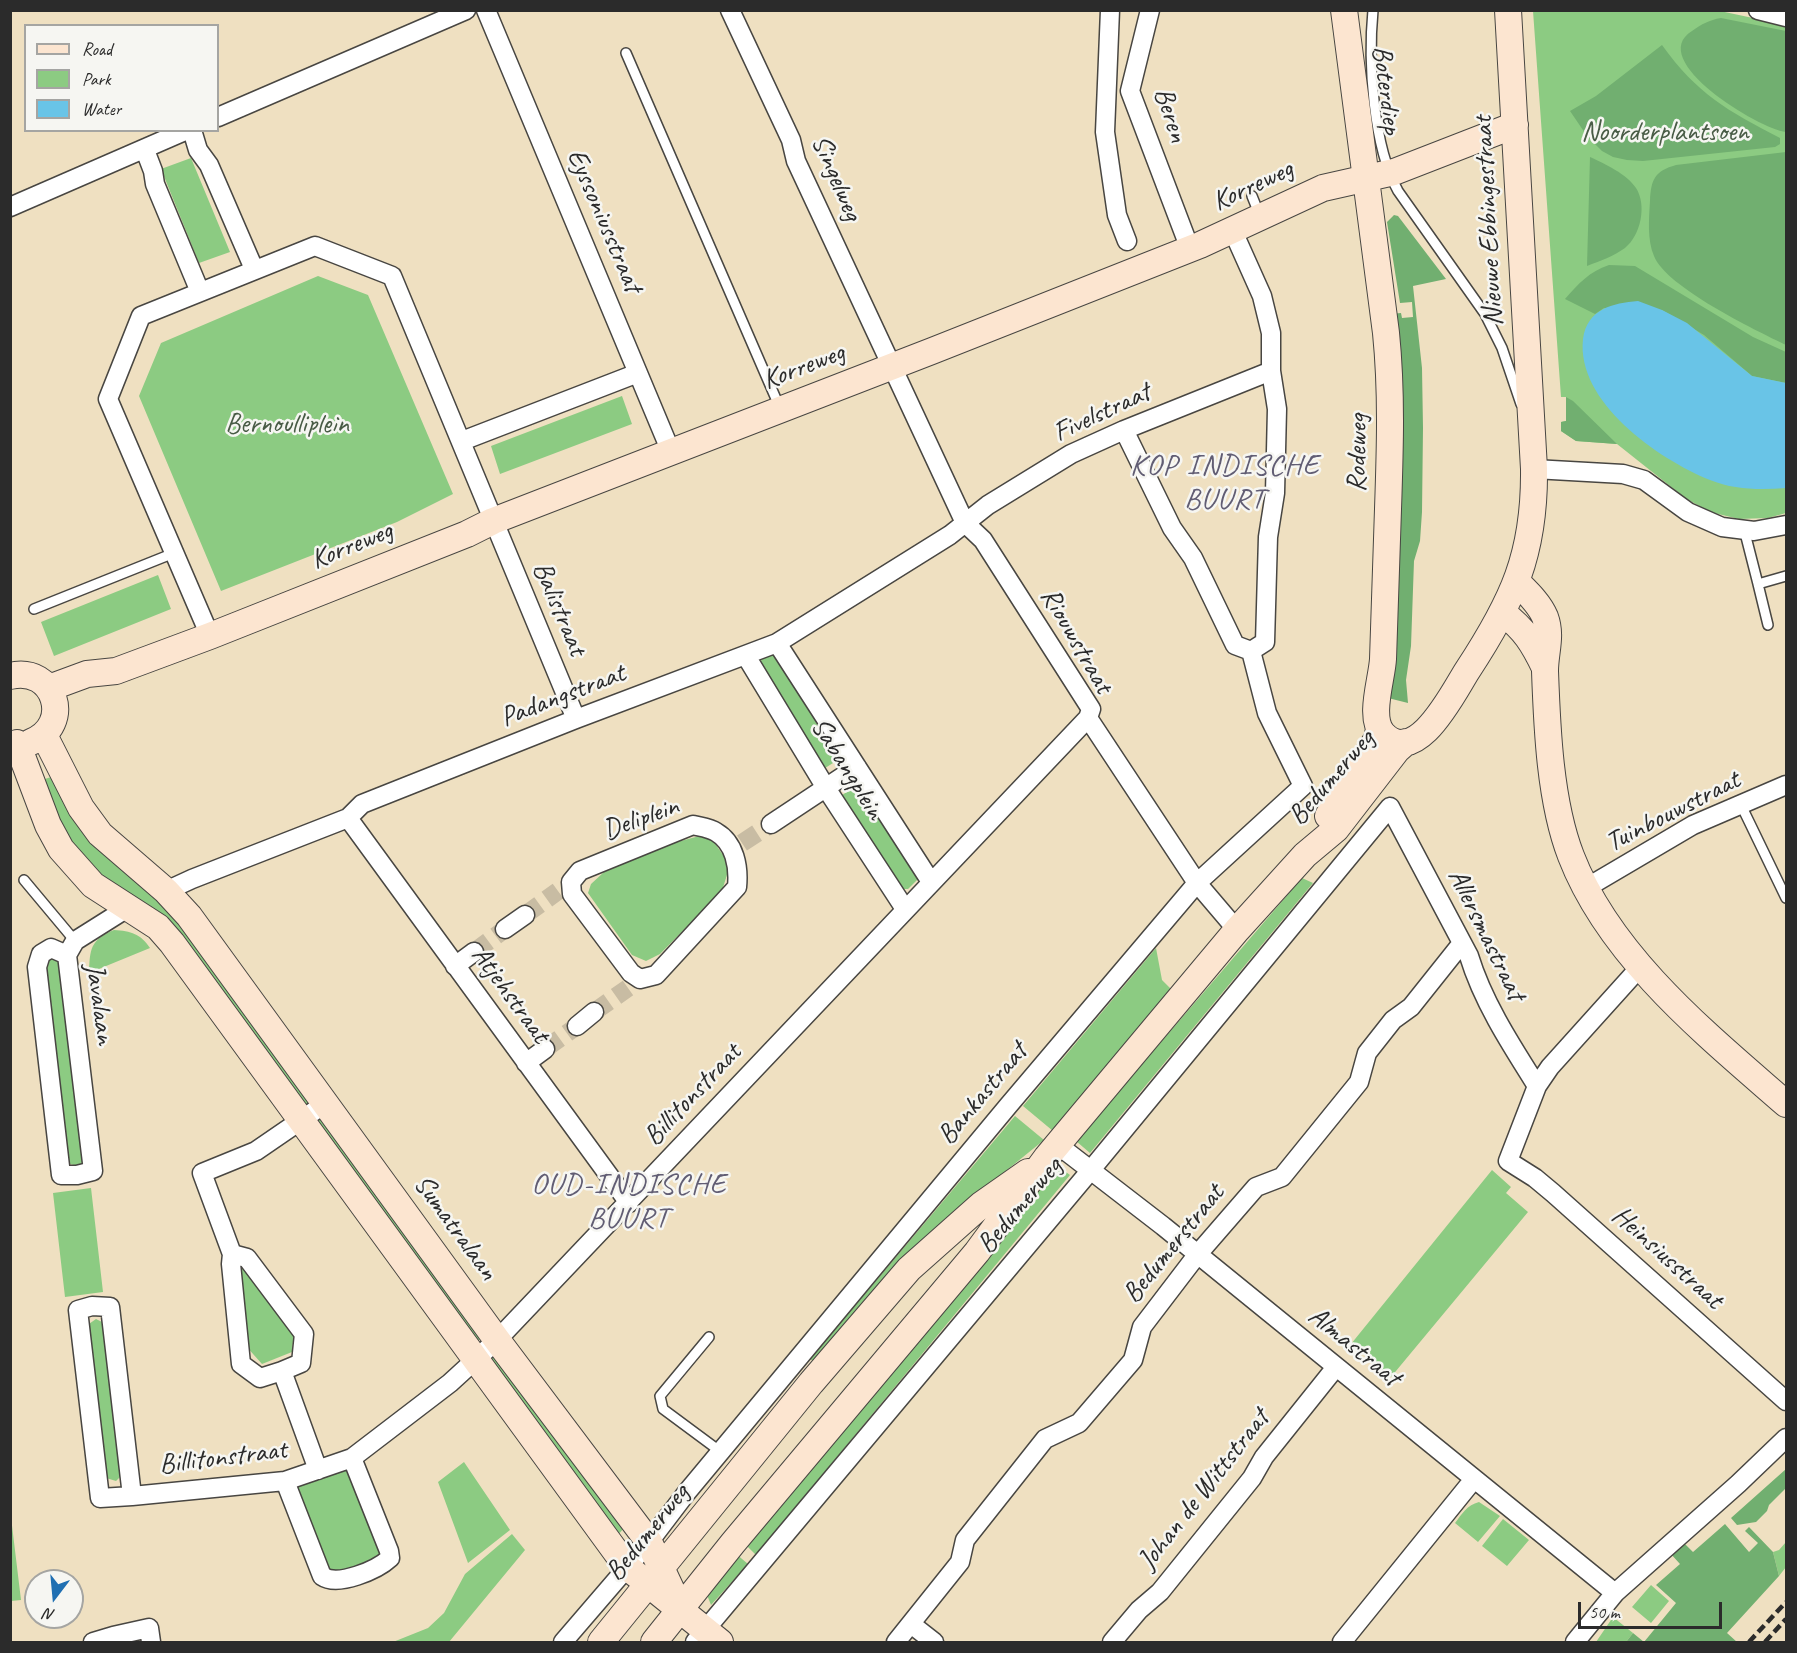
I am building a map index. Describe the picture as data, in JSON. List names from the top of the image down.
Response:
{
  "streets": {
    "main road": [
      "Boterdiep",
      "Korreweg",
      "Nieuwe Ebbingestraat",
      "Rodeweg",
      "Bedumerweg",
      "Sumatralaan"
    ],
    "street": [
      "Beren",
      "Singelweg",
      "Eyssoniusstraat",
      "Fivelstraat",
      "Balistraat",
      "Riouwstraat",
      "Padangstraat",
      "Sabangplein",
      "Tuinbouwstraat",
      "Deliplein",
      "Allersmastraat",
      "Atjehstraat",
      "Javalaan",
      "Bankastraat",
      "Billitonstraat",
      "Bedumerstraat",
      "Heinsiusstraat",
      "Almastraat",
      "Johan de Wittstraat"
    ]
  },
  "crossings": [
    ["Boterdiep", "Korreweg"],
    ["Boterdiep", "Nieuwe Ebbingestraat"],
    ["Boterdiep", "Rodeweg"],
    ["Beren", "Korreweg"],
    ["Singelweg", "Korreweg"],
    ["Singelweg", "Riouwstraat"],
    ["Korreweg", "Eyssoniusstraat"],
    ["Korreweg", "Nieuwe Ebbingestraat"],
    ["Korreweg", "Rodeweg"],
    ["Korreweg", "Balistraat"],
    ["Korreweg", "Riouwstraat"],
    ["Nieuwe Ebbingestraat", "Rodeweg"],
    ["Nieuwe Ebbingestraat", "Bedumerweg"],
    ["Fivelstraat", "Riouwstraat"],
    ["Fivelstraat", "Padangstraat"],
    ["Rodeweg", "Bedumerweg"],
    ["Balistraat", "Padangstraat"],
    ["Riouwstraat", "Padangstraat"],
    ["Riouwstraat", "Bedumerweg"],
    ["Riouwstraat", "Bankastraat"],
    ["Riouwstraat", "Billitonstraat"],
    ["Padangstraat", "Sabangplein"],
    ["Padangstraat", "Atjehstraat"],
    ["Padangstraat", "Sumatralaan"],
    ["Sabangplein", "Billitonstraat"],
    ["Bedumerweg", "Allersmastraat"],
    ["Bedumerweg", "Sumatralaan"],
    ["Bedumerweg", "Almastraat"],
    ["Allersmastraat", "Bedumerstraat"],
    ["Allersmastraat", "Heinsiusstraat"],
    ["Atjehstraat", "Billitonstraat"],
    ["Bankastraat", "Sumatralaan"],
    ["Billitonstraat", "Sumatralaan"],
    ["Bedumerstraat", "Almastraat"],
    ["Almastraat", "Johan de Wittstraat"]
  ],
  "districts": ["KOP INDISCHE BUURT", "OUD-INDISCHE BUURT"],
  "parks": ["Noorderplantsoen", "Bernoulliplein"],
  "legend": ["Road", "Park", "Water"],
  "scale_bar": "50 m",
  "north": "bottom"
}
